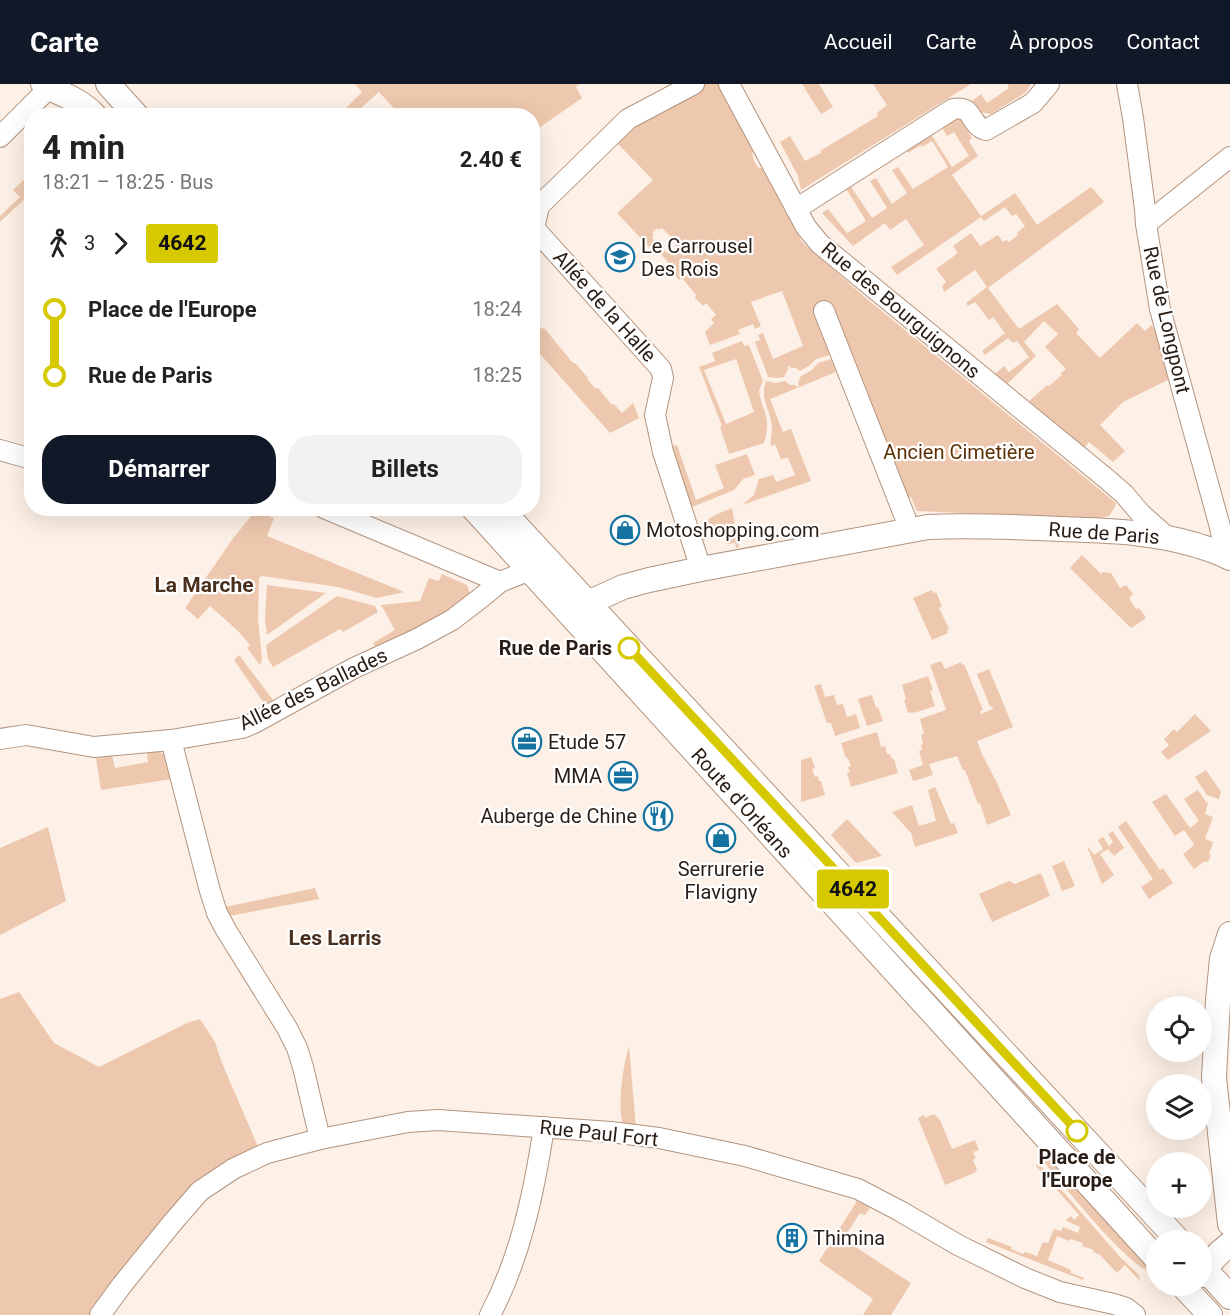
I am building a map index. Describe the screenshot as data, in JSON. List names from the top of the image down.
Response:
{
  "streets": {
    "main road": ["Rue de Paris", "Route d'Orléans"],
    "street": [
      "Allée de la Halle",
      "Rue des Bourguignons",
      "Rue de Longpont",
      "Allée des Ballades",
      "Rue Paul Fort"
    ]
  },
  "crossings": [
    ["Allée de la Halle", "Rue de Paris"],
    ["Rue des Bourguignons", "Rue de Paris"],
    ["Rue de Longpont", "Rue de Paris"],
    ["Rue de Paris", "Route d'Orléans"],
    ["Allée des Ballades", "Route d'Orléans"]
  ],
  "districts": ["La Marche", "Les Larris"],
  "parks": ["Ancien Cimetière"],
  "places": {
    "school or university": ["Le Carrousel Des Rois"],
    "shop": ["Motoshopping.com", "Serrurerie Flavigny"],
    "other": ["Rue de Paris", "Place de l'Europe"],
    "office": ["Etude 57", "MMA"],
    "restaurant": ["Auberge de Chine"],
    "building": ["Thimina"]
  },
  "lines": ["bus line 4642"],
  "page": {
    "header": "Carte",
    "nav": [
      "Accueil",
      "Carte",
      "À propos",
      "Contact"
    ],
    "on_map": "4642",
    "heading": ["4 min", "18:21 – 18:25 · Bus", "2.40 €"],
    "legs": ["3", "4642"],
    "list": [
      {
        "name": "Place de l'Europe",
        "value": "18:24"
      },
      {
        "name": "Rue de Paris",
        "value": "18:25"
      }
    ],
    "buttons": ["Démarrer", "Billets"],
    "map_buttons": ["+", "−"]
  }
}
